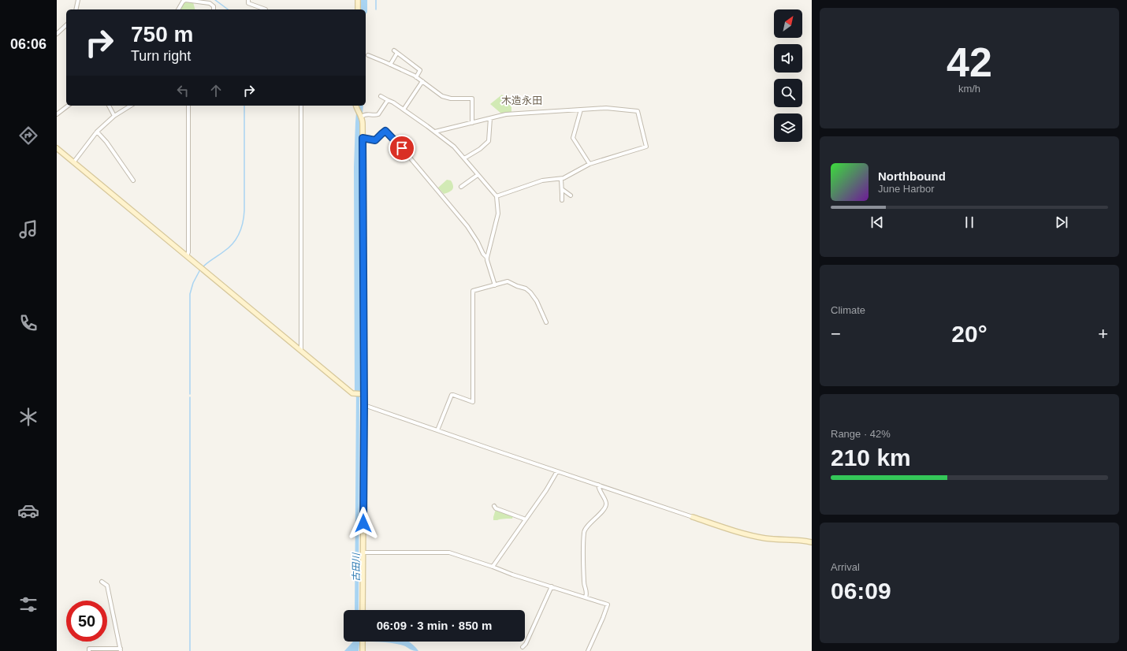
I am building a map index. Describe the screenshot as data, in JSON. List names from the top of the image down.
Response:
{
  "districts": ["木造永田"],
  "water": ["古田川"],
  "north": "top right",
  "page": {
    "tabs": "06:06",
    "tile": [
      ["42", "km/h"],
      "Climate",
      ["Range · 42%", "210 km"],
      ["Arrival", "06:09"]
    ],
    "turn": ["750 m", "Turn right"],
    "song": ["Northbound", "June Harbor"],
    "heat": ["−", "20°", "+"],
    "limit": "50",
    "trip": "06:09 · 3 min · 850 m"
  }
}
